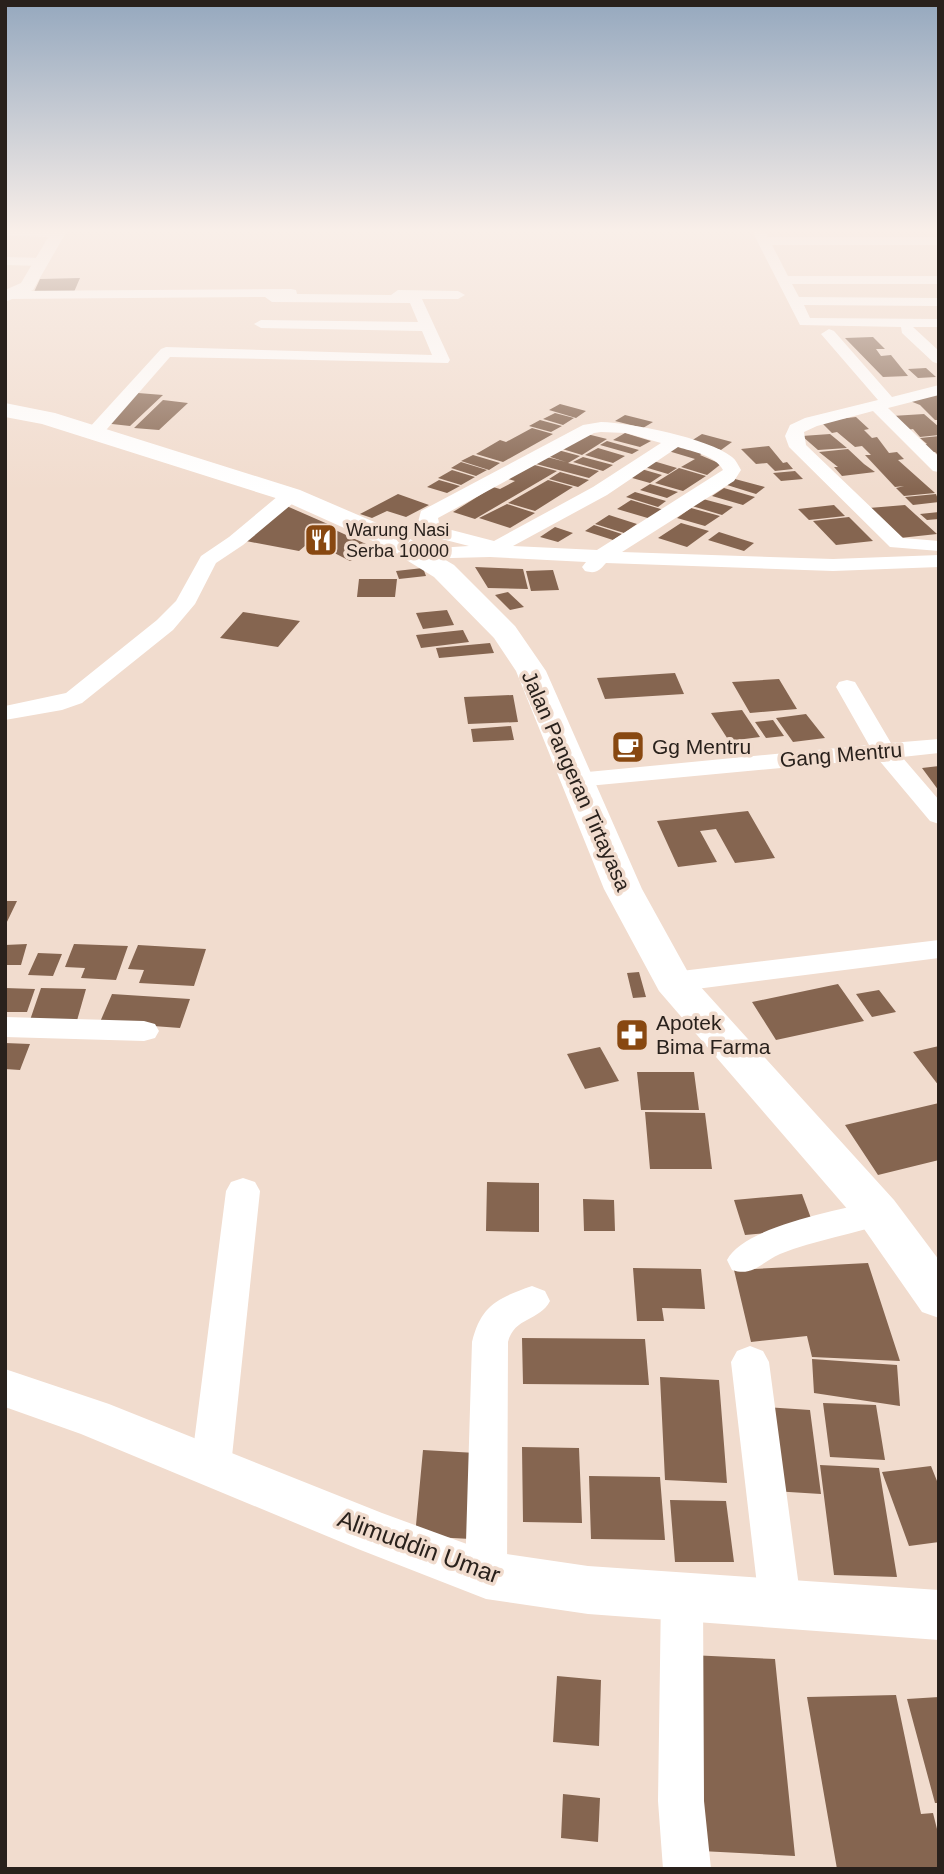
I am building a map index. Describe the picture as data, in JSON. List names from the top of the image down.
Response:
{
  "streets": {
    "main road": ["Jalan Pangeran Tirtayasa"],
    "street": ["Gang Mentru", "Alimuddin Umar"]
  },
  "crossings": [
    ["Gang Mentru", "Jalan Pangeran Tirtayasa"]
  ],
  "places": {
    "restaurant": ["Warung Nasi Serba 10000"],
    "cafe": ["Gg Mentru"],
    "pharmacy": ["Apotek Bima Farma"]
  }
}
